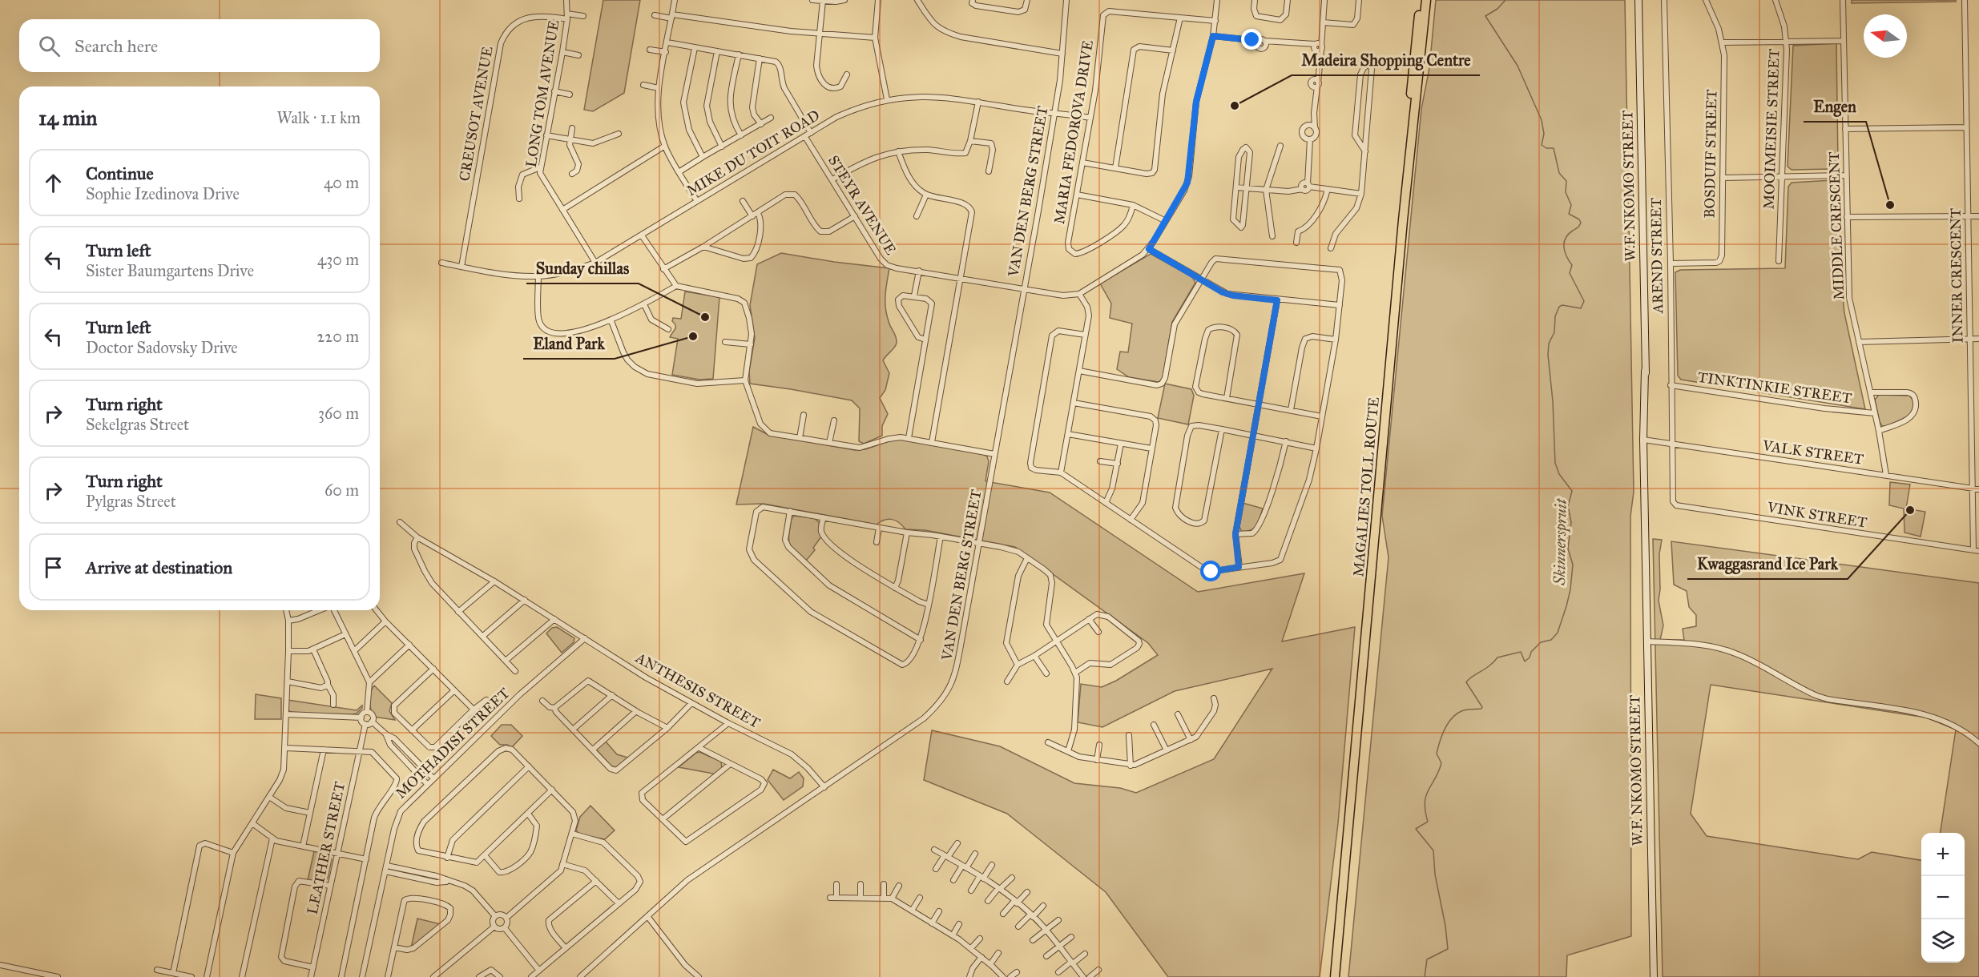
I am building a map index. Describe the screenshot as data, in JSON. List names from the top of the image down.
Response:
{
  "streets": {
    "highway": ["MAGALIES TOLL ROUTE"],
    "main road": ["W.F. NKOMO STREET"],
    "street": [
      "LONG TOM AVENUE",
      "CREUSOT AVENUE",
      "MOOIMEISIE STREET",
      "MARIA FEDOROVA DRIVE",
      "MIKE DU TOIT ROAD",
      "BOSDUIF STREET",
      "VAN DEN BERG STREET",
      "STEYR AVENUE",
      "MIDDLE CRESCENT",
      "AREND STREET",
      "INNER CRESCENT",
      "TINKTINKIE STREET",
      "VALK STREET",
      "VINK STREET",
      "ANTHESIS STREET",
      "MOTHADISI STREET",
      "LEATHER STREET"
    ]
  },
  "crossings": [
    ["LONG TOM AVENUE", "CREUSOT AVENUE"],
    ["LONG TOM AVENUE", "MIKE DU TOIT ROAD"],
    ["CREUSOT AVENUE", "MIKE DU TOIT ROAD"],
    ["MARIA FEDOROVA DRIVE", "MIKE DU TOIT ROAD"],
    ["MIKE DU TOIT ROAD", "VAN DEN BERG STREET"],
    ["MIKE DU TOIT ROAD", "STEYR AVENUE"],
    ["BOSDUIF STREET", "AREND STREET"],
    ["W.F. NKOMO STREET", "VALK STREET"],
    ["VAN DEN BERG STREET", "STEYR AVENUE"],
    ["VAN DEN BERG STREET", "ANTHESIS STREET"],
    ["MIDDLE CRESCENT", "TINKTINKIE STREET"],
    ["MIDDLE CRESCENT", "VALK STREET"],
    ["AREND STREET", "TINKTINKIE STREET"],
    ["AREND STREET", "VALK STREET"],
    ["AREND STREET", "VINK STREET"],
    ["INNER CRESCENT", "VALK STREET"],
    ["INNER CRESCENT", "VINK STREET"],
    ["ANTHESIS STREET", "MOTHADISI STREET"]
  ],
  "water": ["Skinnerspruit"],
  "places": [
    "Madeira Shopping Centre",
    "Engen",
    "Sunday chillas",
    "Eland Park",
    "Kwaggasrand Ice Park"
  ],
  "north": "left",
  "page": {
    "search": "Search here",
    "heading": ["14 min", "Walk · 1.1 km"],
    "list": [
      ["Continue", "Sophie Izedinova Drive", "40 m"],
      ["Turn left", "Sister Baumgartens Drive", "430 m"],
      ["Turn left", "Doctor Sadovsky Drive", "220 m"],
      ["Turn right", "Sekelgras Street", "360 m"],
      ["Turn right", "Pylgras Street", "60 m"],
      "Arrive at destination"
    ],
    "map_buttons": ["+", "−"]
  }
}
